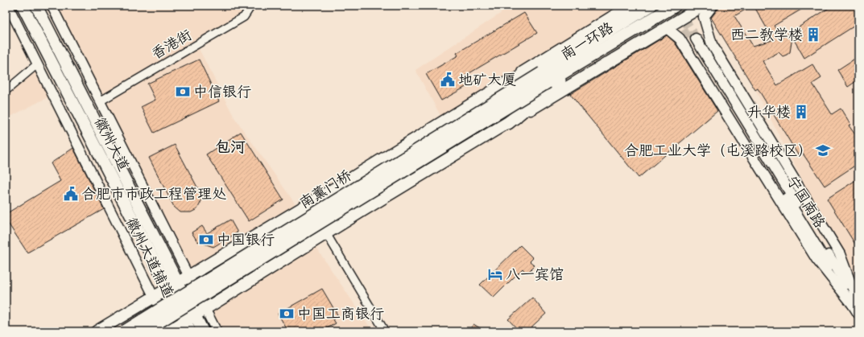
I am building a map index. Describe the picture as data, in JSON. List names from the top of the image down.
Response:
{
  "streets": {
    "highway": ["南一环路", "南薰门桥"],
    "main road": ["徽州大道", "宁国南路"],
    "street": ["香港街", "徽州大道辅道"]
  },
  "crossings": [
    ["南一环路", "南薰门桥"],
    ["香港街", "徽州大道辅道"]
  ],
  "districts": ["包河"],
  "places": {
    "building": ["西二教学楼", "升华楼"],
    "public building": ["地矿大厦", "合肥市市政工程管理处"],
    "bank": ["中信银行", "中国银行", "中国工商银行"],
    "school or university": ["合肥工业大学（屯溪路校区）"],
    "hotel": ["八一宾馆"]
  }
}
